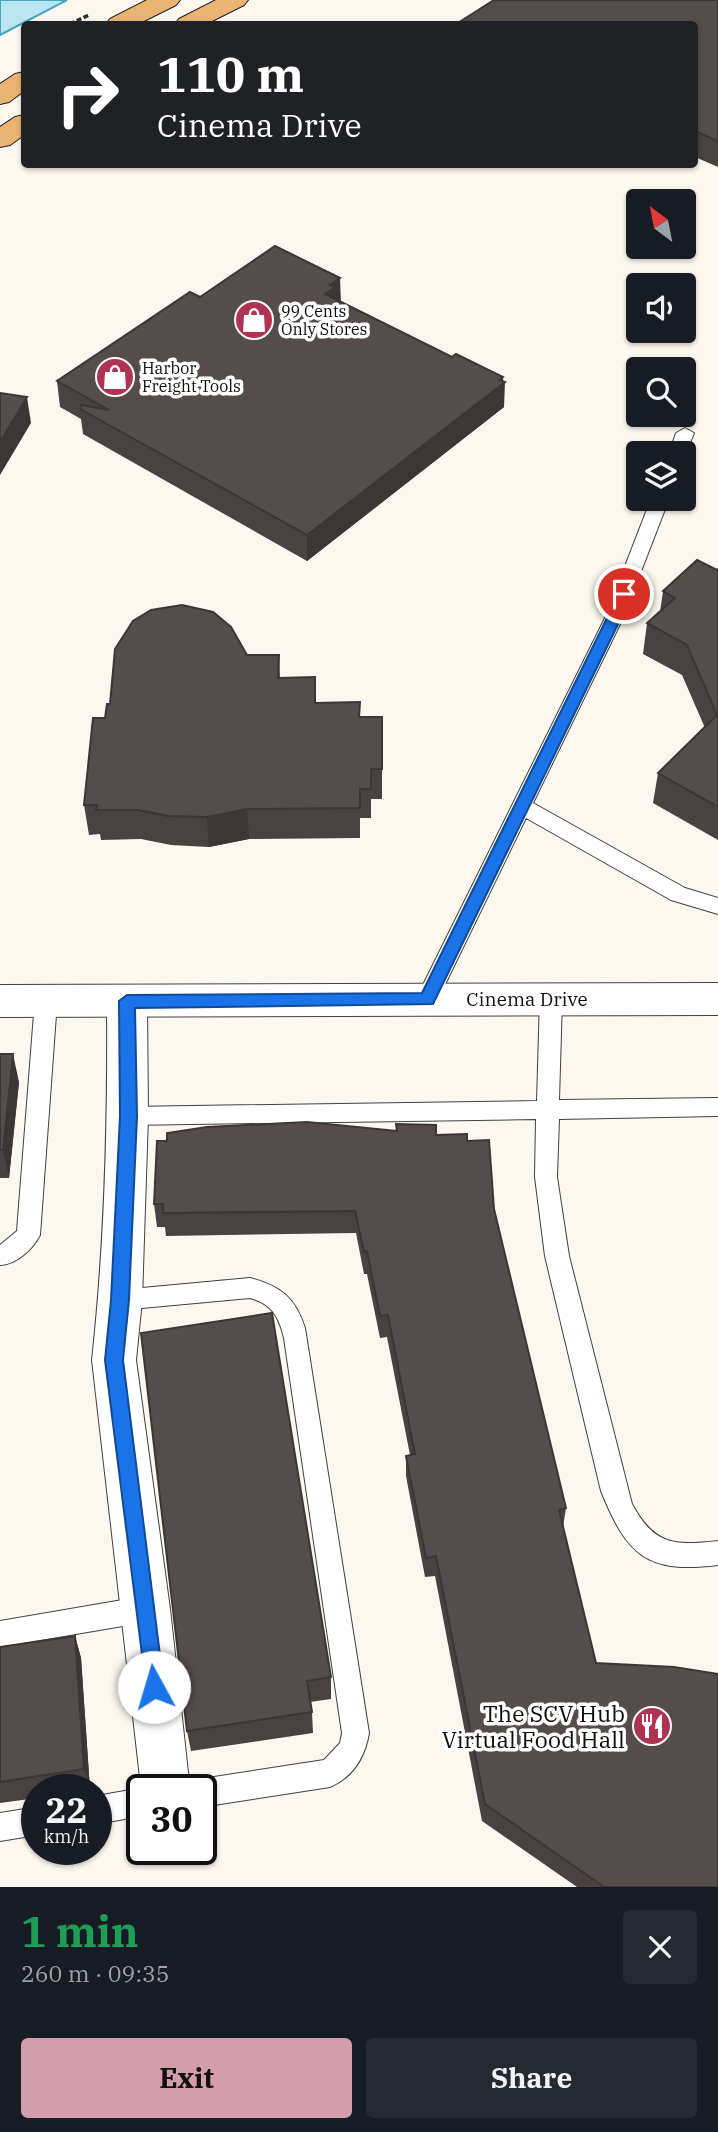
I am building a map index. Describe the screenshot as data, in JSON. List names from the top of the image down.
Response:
{
  "streets": {
    "street": ["Cinema Drive"]
  },
  "places": {
    "shop": ["99 Cents Only Stores", "Harbor Freight Tools"],
    "restaurant": ["The SCV Hub Virtual Food Hall"]
  },
  "north": "top left",
  "page": {
    "turn": ["110 m", "Cinema Drive"],
    "speed": "22 km/h",
    "limit": "30",
    "heading": ["1 min", "260 m · 09:35"],
    "buttons": ["Exit", "Share"]
  }
}
